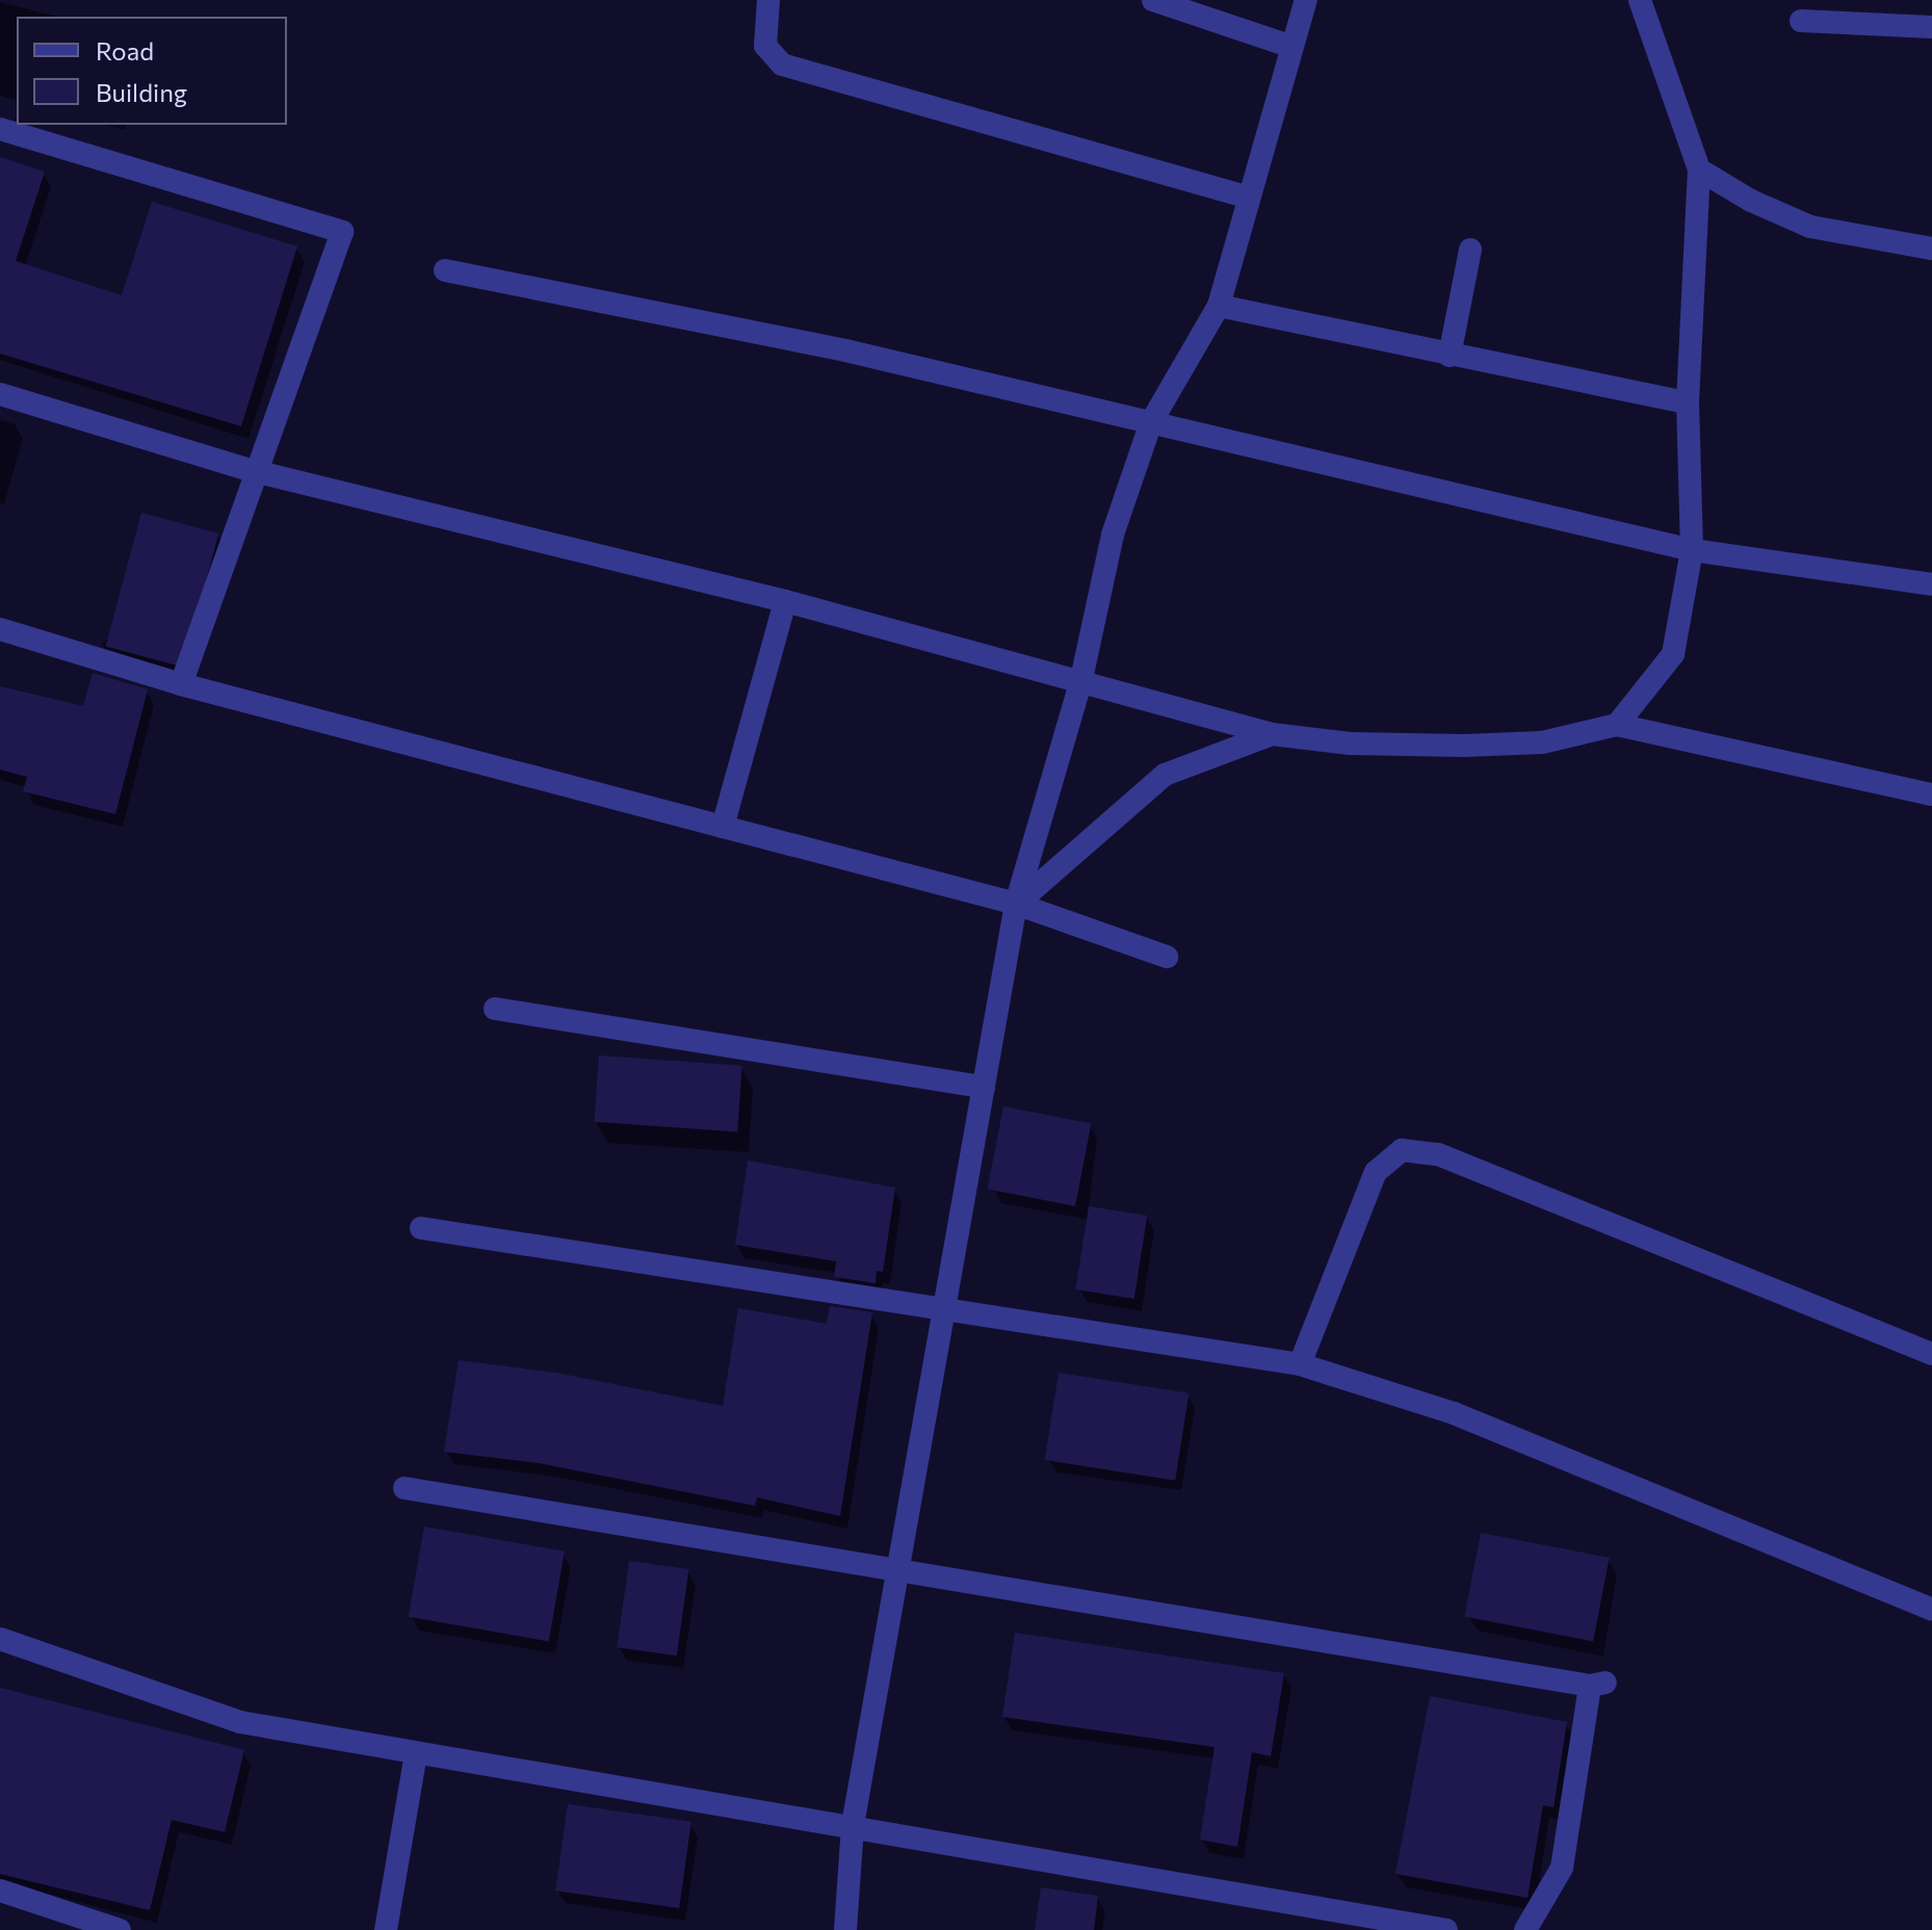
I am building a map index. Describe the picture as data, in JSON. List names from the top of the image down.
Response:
{
  "legend": ["Road", "Building"]
}
